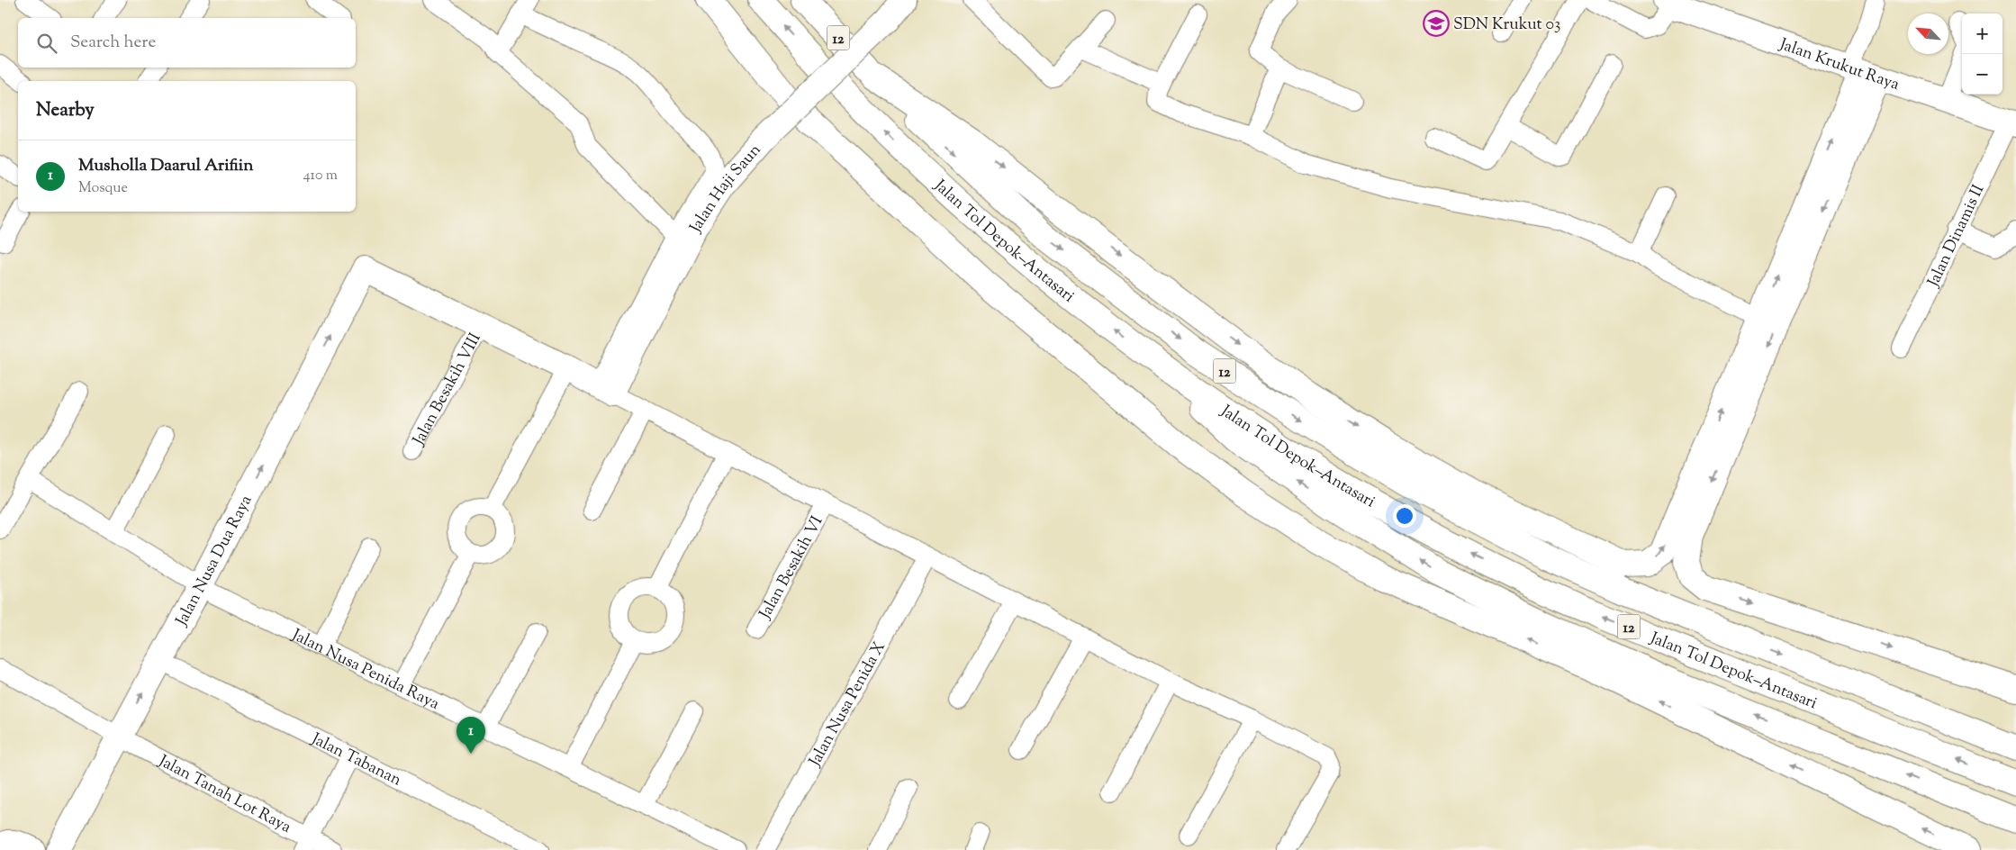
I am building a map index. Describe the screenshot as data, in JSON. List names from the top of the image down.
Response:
{
  "streets": {
    "main road": [
      "12",
      "Jalan Krukut Raya",
      "Jalan Haji Saun",
      "Jalan Tol Depok–Antasari",
      "Jalan Nusa Dua Raya"
    ],
    "street": [
      "Jalan Dinamis II",
      "Jalan Besakih VIII",
      "Jalan Besakih VI",
      "Jalan Nusa Penida Raya",
      "Jalan Nusa Penida X",
      "Jalan Tabanan",
      "Jalan Tanah Lot Raya"
    ]
  },
  "crossings": [
    ["Jalan Krukut Raya", "Jalan Dinamis II"],
    ["Jalan Besakih VIII", "Jalan Nusa Dua Raya"],
    ["Jalan Nusa Dua Raya", "Jalan Nusa Penida Raya"],
    ["Jalan Nusa Dua Raya", "Jalan Tabanan"],
    ["Jalan Nusa Dua Raya", "Jalan Tanah Lot Raya"]
  ],
  "places": {
    "school or university": ["SDN Krukut 03"]
  },
  "north": "top left",
  "page": {
    "map_buttons": ["+", "−"],
    "search": "Search here",
    "heading": "Nearby",
    "list": [
      {
        "mark": "1",
        "name": "Musholla Daarul Arifiin",
        "note": "Mosque",
        "value": "410 m"
      }
    ],
    "pins": "1"
  }
}
